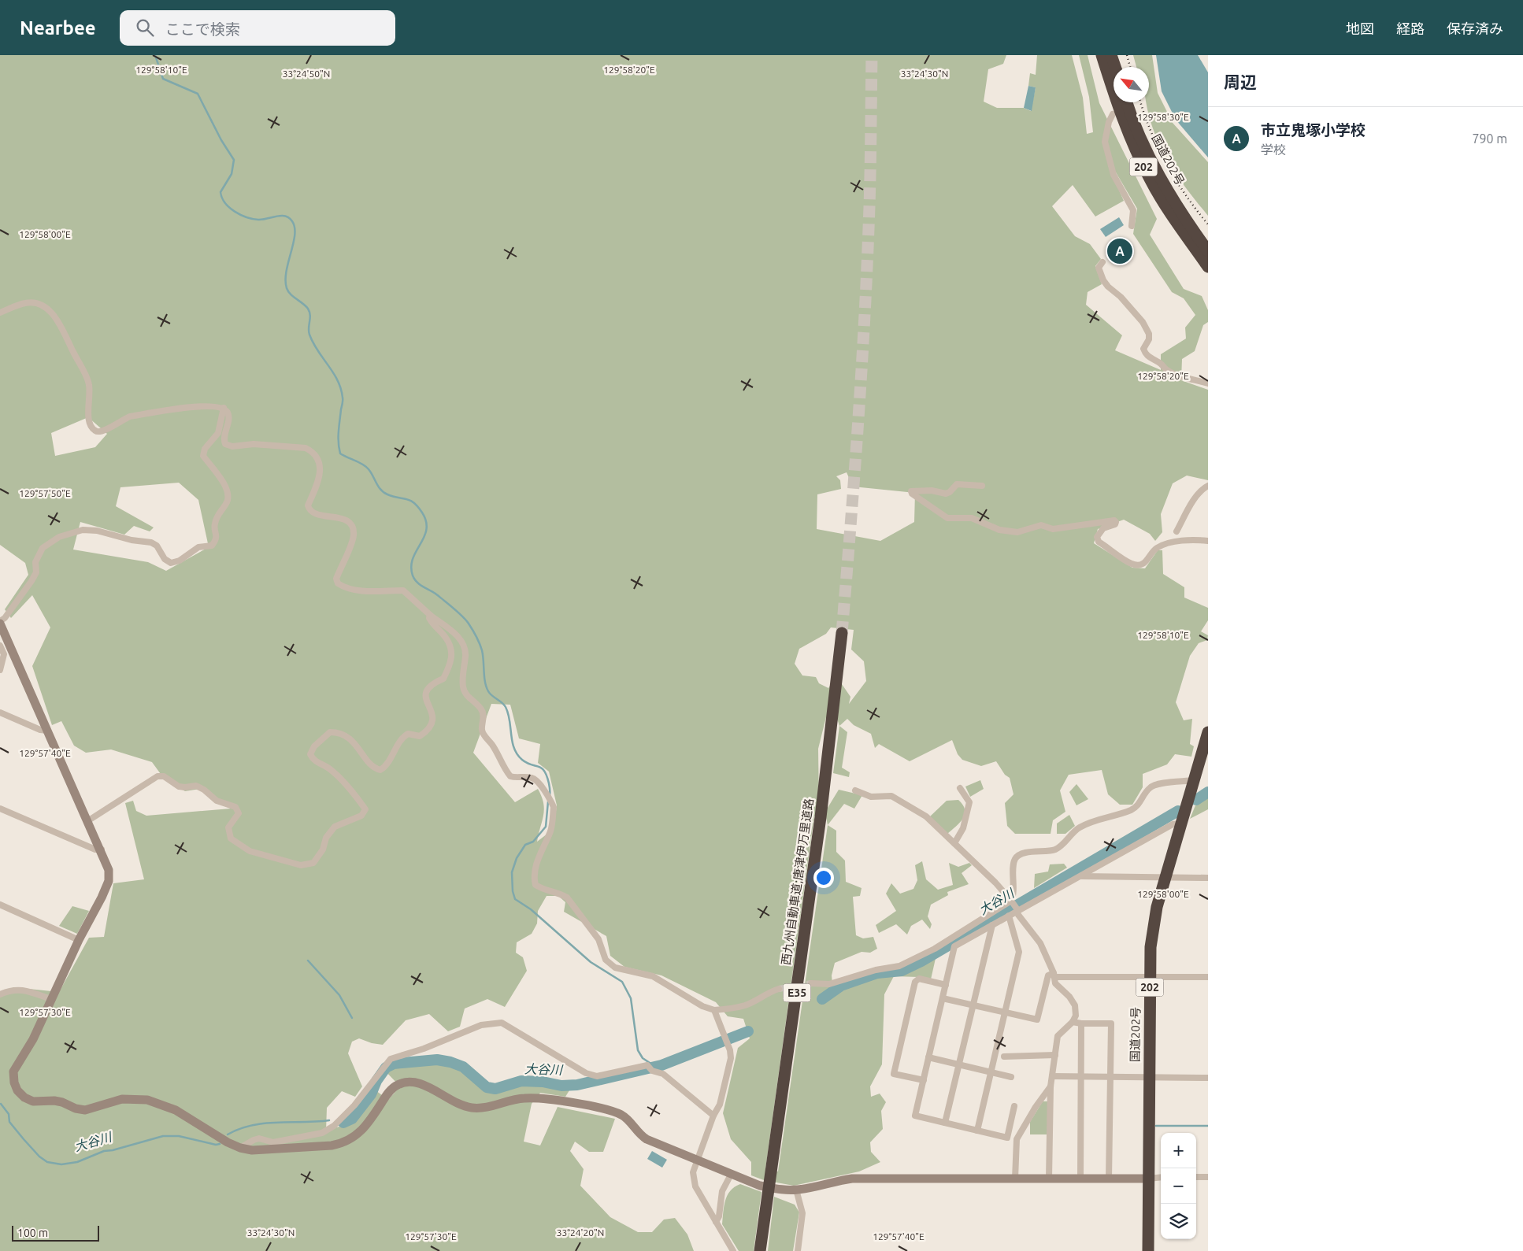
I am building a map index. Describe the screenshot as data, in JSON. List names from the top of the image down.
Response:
{
  "streets": {
    "highway": [
      "国道202号",
      "202",
      "西九州自動車道;唐津伊万里道路",
      "E35"
    ]
  },
  "water": ["大谷川"],
  "scale_bar": "100 m",
  "north": "top left",
  "page": {
    "header": "Nearbee",
    "search": "ここで検索",
    "nav": ["地図", "経路", "保存済み"],
    "heading": "周辺",
    "list": [
      {
        "mark": "A",
        "name": "市立鬼塚小学校",
        "note": "学校",
        "value": "790 m"
      }
    ],
    "pins": "A",
    "map_buttons": ["+", "−"],
    "scale": "100 m"
  },
  "coordinates": [
    "129°58'10\"E",
    "129°58'20\"E",
    "33°24'50\"N",
    "33°24'30\"N",
    "129°58'30\"E",
    "129°58'00\"E",
    "129°57'50\"E",
    "129°57'40\"E",
    "129°57'30\"E",
    "33°24'20\"N"
  ]
}
